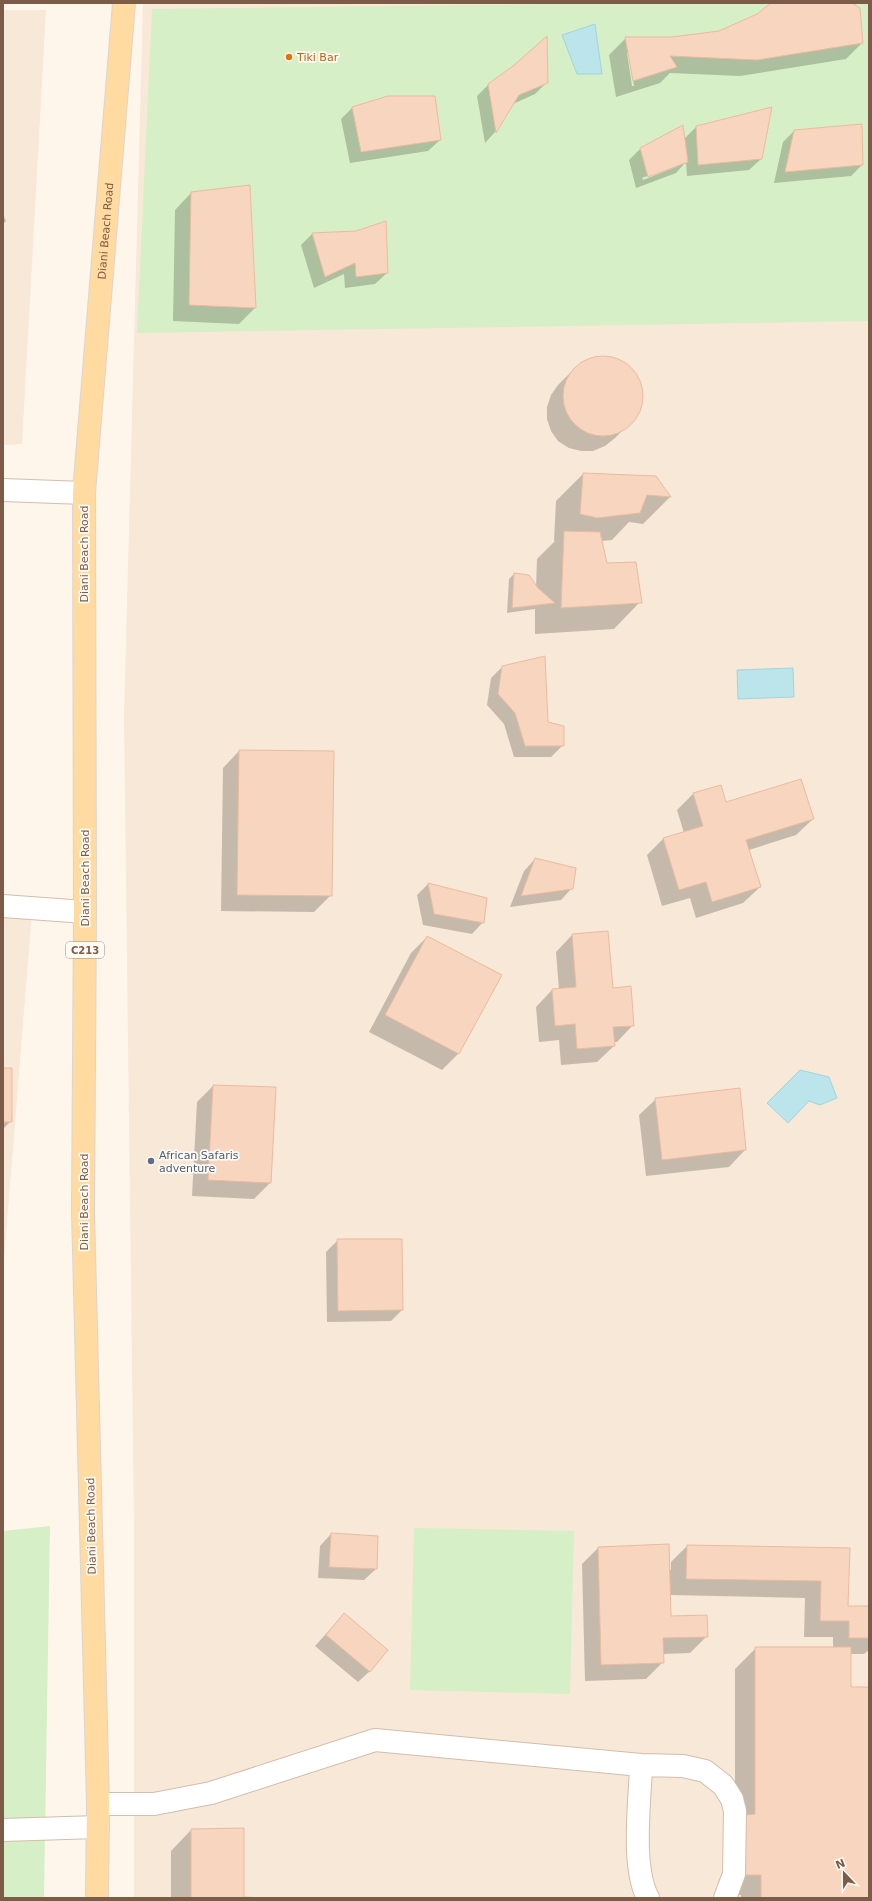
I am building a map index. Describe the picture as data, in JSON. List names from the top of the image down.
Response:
{
  "streets": {
    "main road": ["Diani Beach Road", "C213"]
  },
  "places": ["Tiki Bar", "African Safaris adventure"],
  "north": "top"
}
